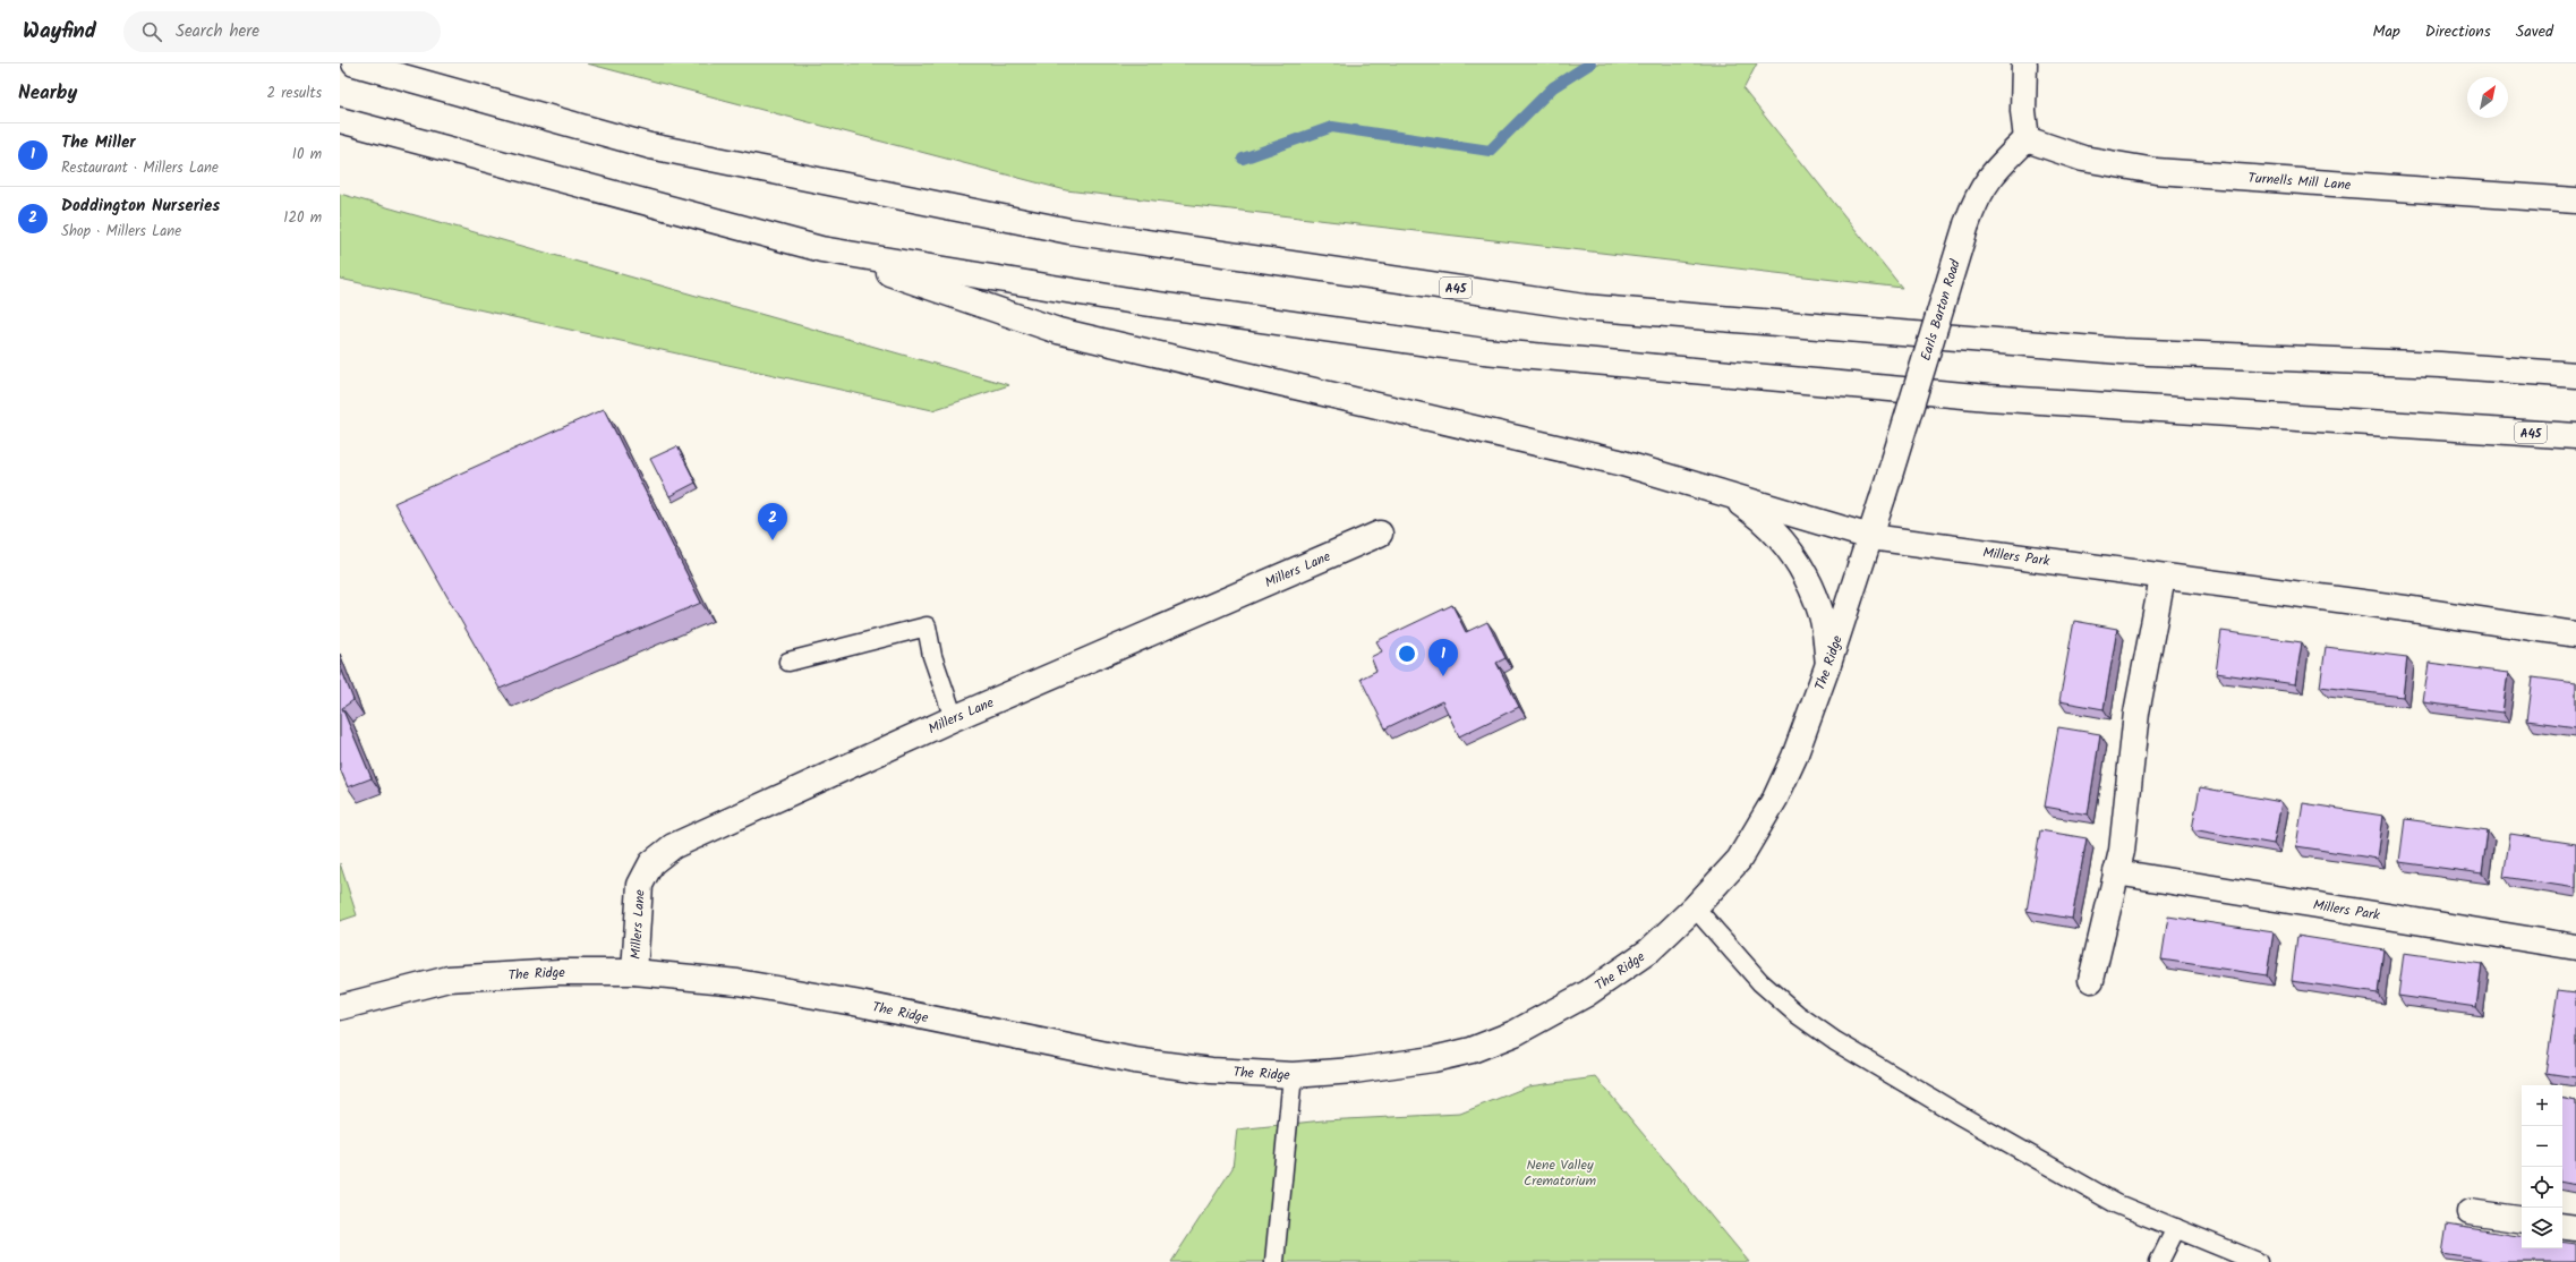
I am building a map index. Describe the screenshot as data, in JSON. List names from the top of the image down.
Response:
{
  "streets": {
    "main road": [
      "Turnells Mill Lane",
      "A45",
      "Earls Barton Road",
      "Millers Park",
      "Millers Lane",
      "The Ridge"
    ]
  },
  "crossings": [
    ["Turnells Mill Lane", "Earls Barton Road"],
    ["A45", "Millers Park"],
    ["Earls Barton Road", "The Ridge"],
    ["Millers Park", "The Ridge"],
    ["Millers Lane", "The Ridge"]
  ],
  "parks": ["Nene Valley Crematorium"],
  "north": "top right",
  "page": {
    "header": "Wayfind",
    "search": "Search here",
    "nav": ["Map", "Directions", "Saved"],
    "heading": ["Nearby", "2 results"],
    "list": [
      {
        "mark": "1",
        "name": "The Miller",
        "note": "Restaurant · Millers Lane",
        "value": "10 m"
      },
      {
        "mark": "2",
        "name": "Doddington Nurseries",
        "note": "Shop · Millers Lane",
        "value": "120 m"
      }
    ],
    "pins": ["2", "1"],
    "map_buttons": ["+", "−"]
  }
}
